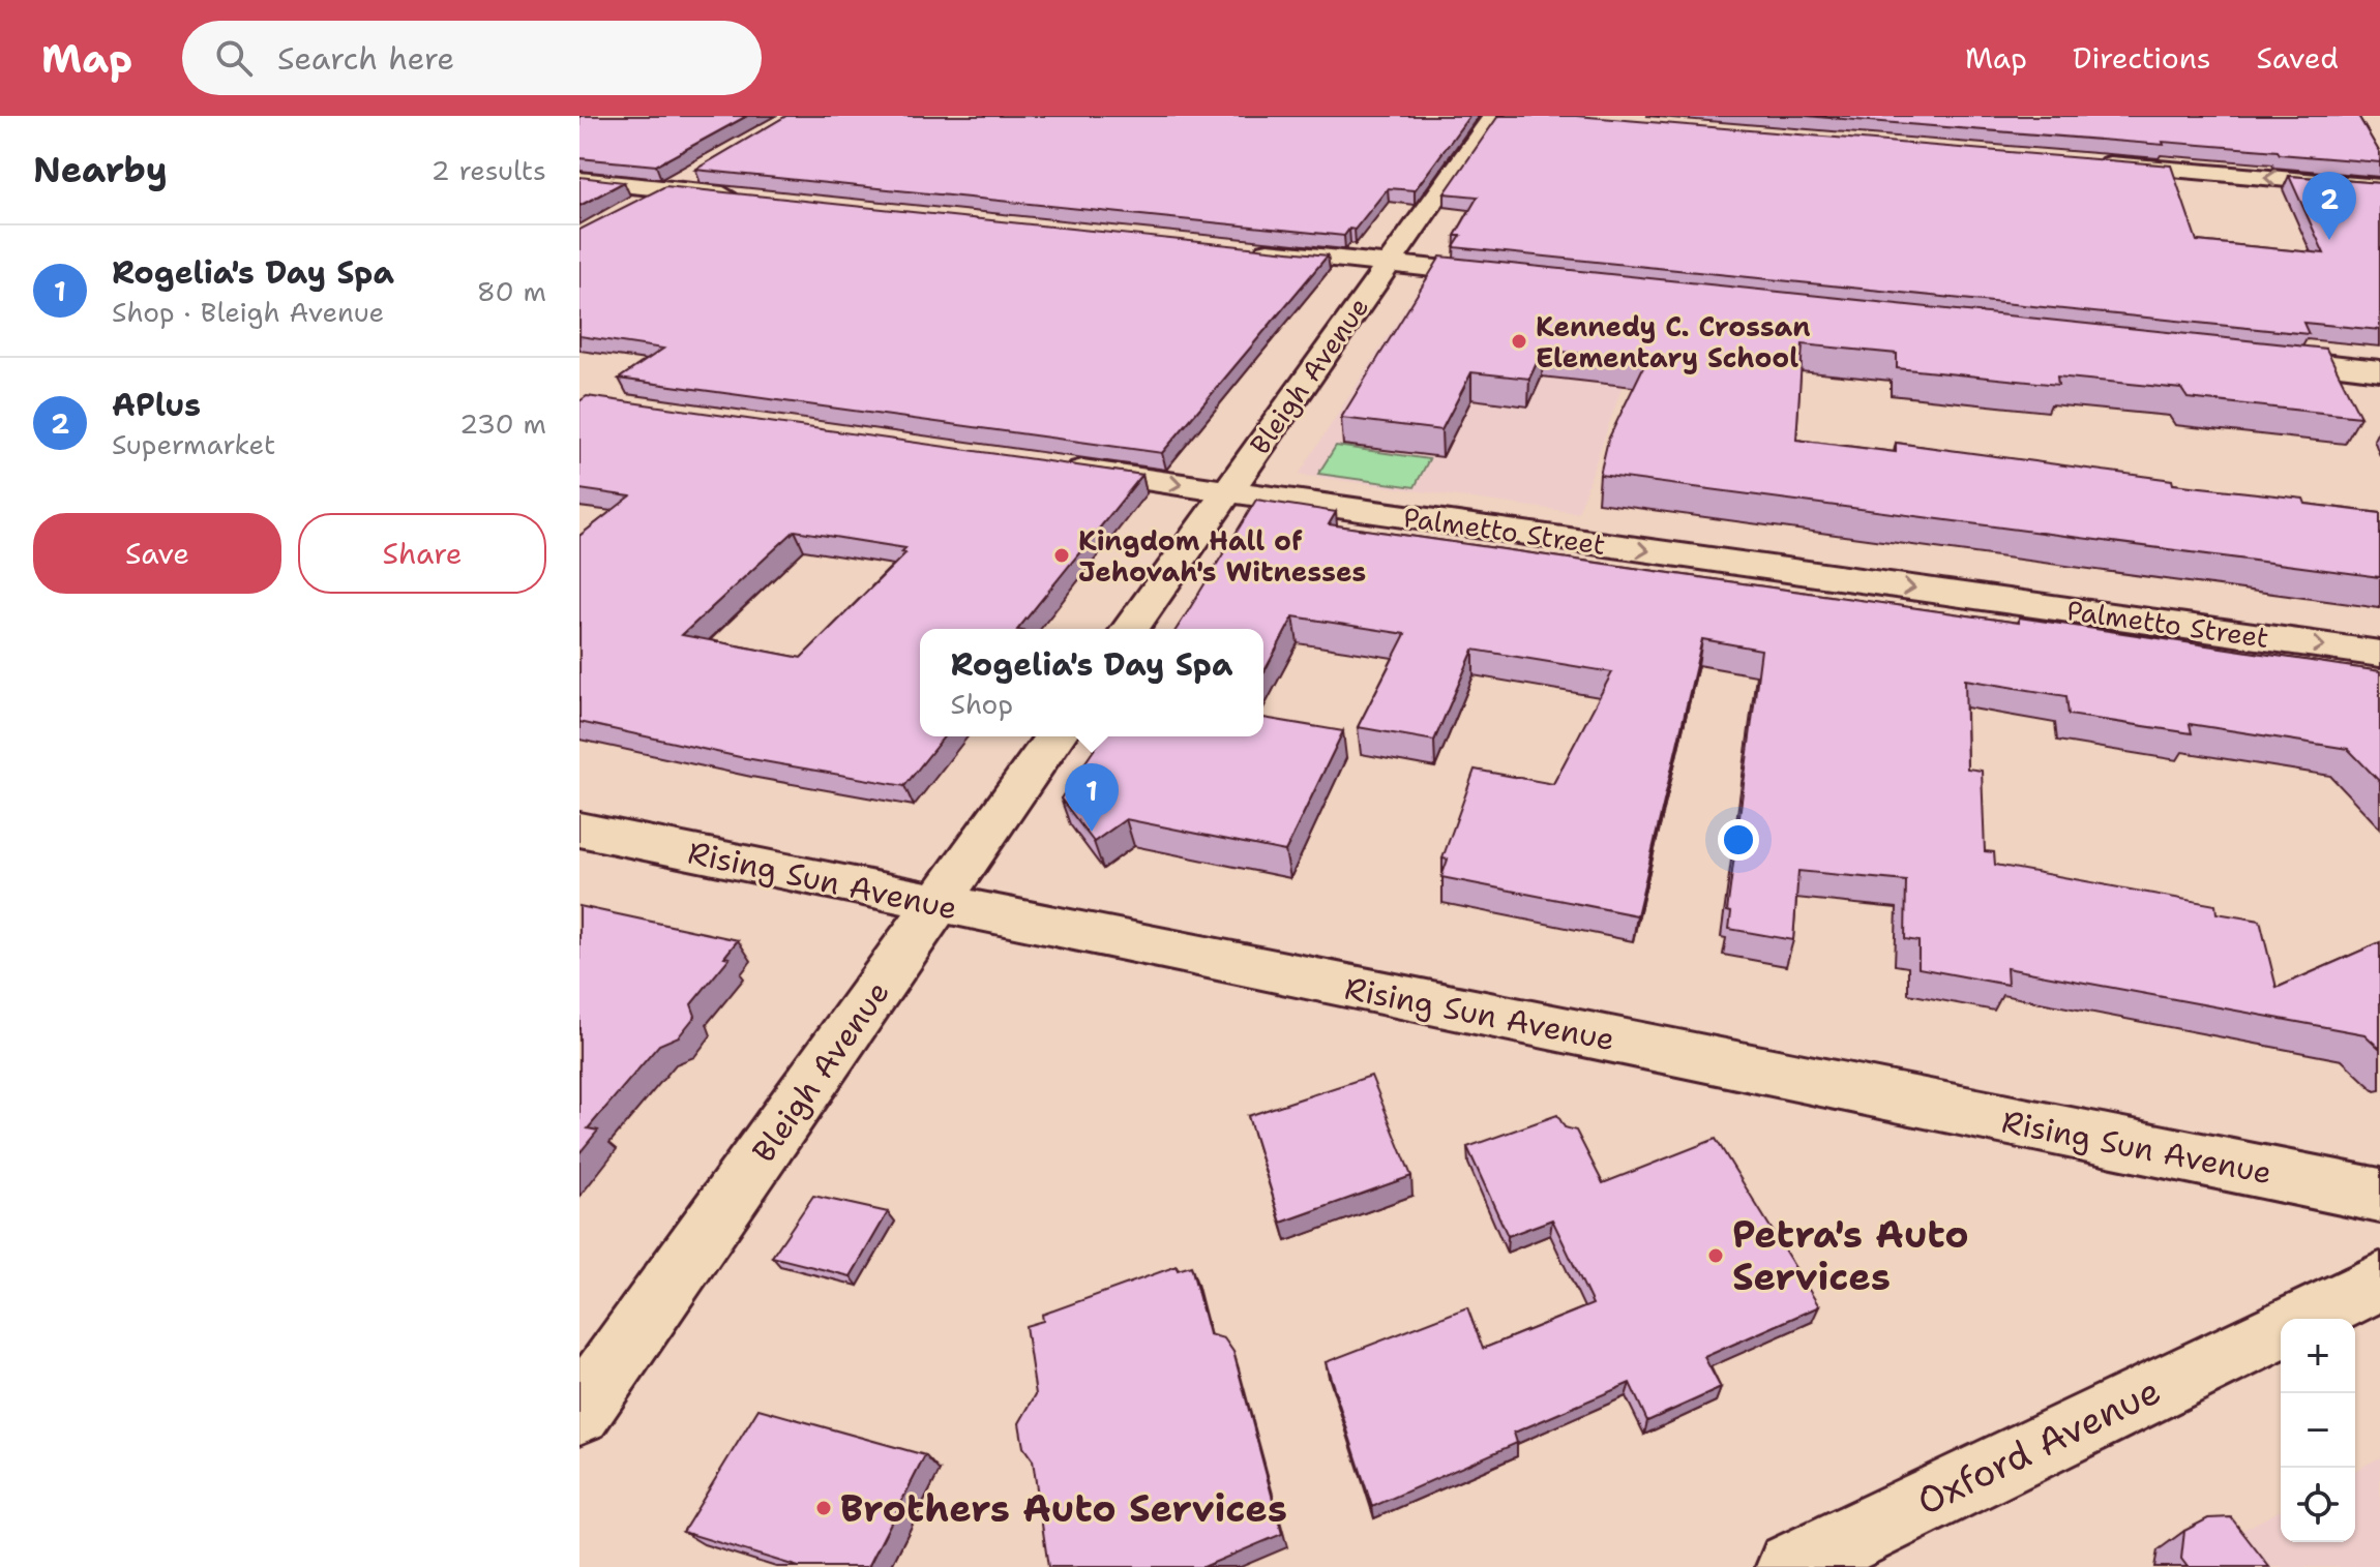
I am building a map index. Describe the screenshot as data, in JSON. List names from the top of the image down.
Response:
{
  "streets": {
    "street": [
      "Bleigh Avenue",
      "Palmetto Street",
      "Rising Sun Avenue",
      "Oxford Avenue"
    ]
  },
  "crossings": [
    ["Bleigh Avenue", "Palmetto Street"],
    ["Bleigh Avenue", "Rising Sun Avenue"]
  ],
  "places": [
    "Kennedy C. Crossan Elementary School",
    "Kingdom Hall of Jehovah's Witnesses",
    "Petra's Auto Services",
    "Brothers Auto Services"
  ],
  "page": {
    "header": "Map",
    "search": "Search here",
    "nav": ["Map", "Directions", "Saved"],
    "heading": ["Nearby", "2 results"],
    "pins": ["2", "1"],
    "list": [
      {
        "mark": "1",
        "name": "Rogelia's Day Spa",
        "note": "Shop · Bleigh Avenue",
        "value": "80 m"
      },
      {
        "mark": "2",
        "name": "APlus",
        "note": "Supermarket",
        "value": "230 m"
      }
    ],
    "buttons": ["Save", "Share"],
    "popup": ["Rogelia's Day Spa", "Shop"],
    "map_buttons": ["+", "−"]
  }
}
